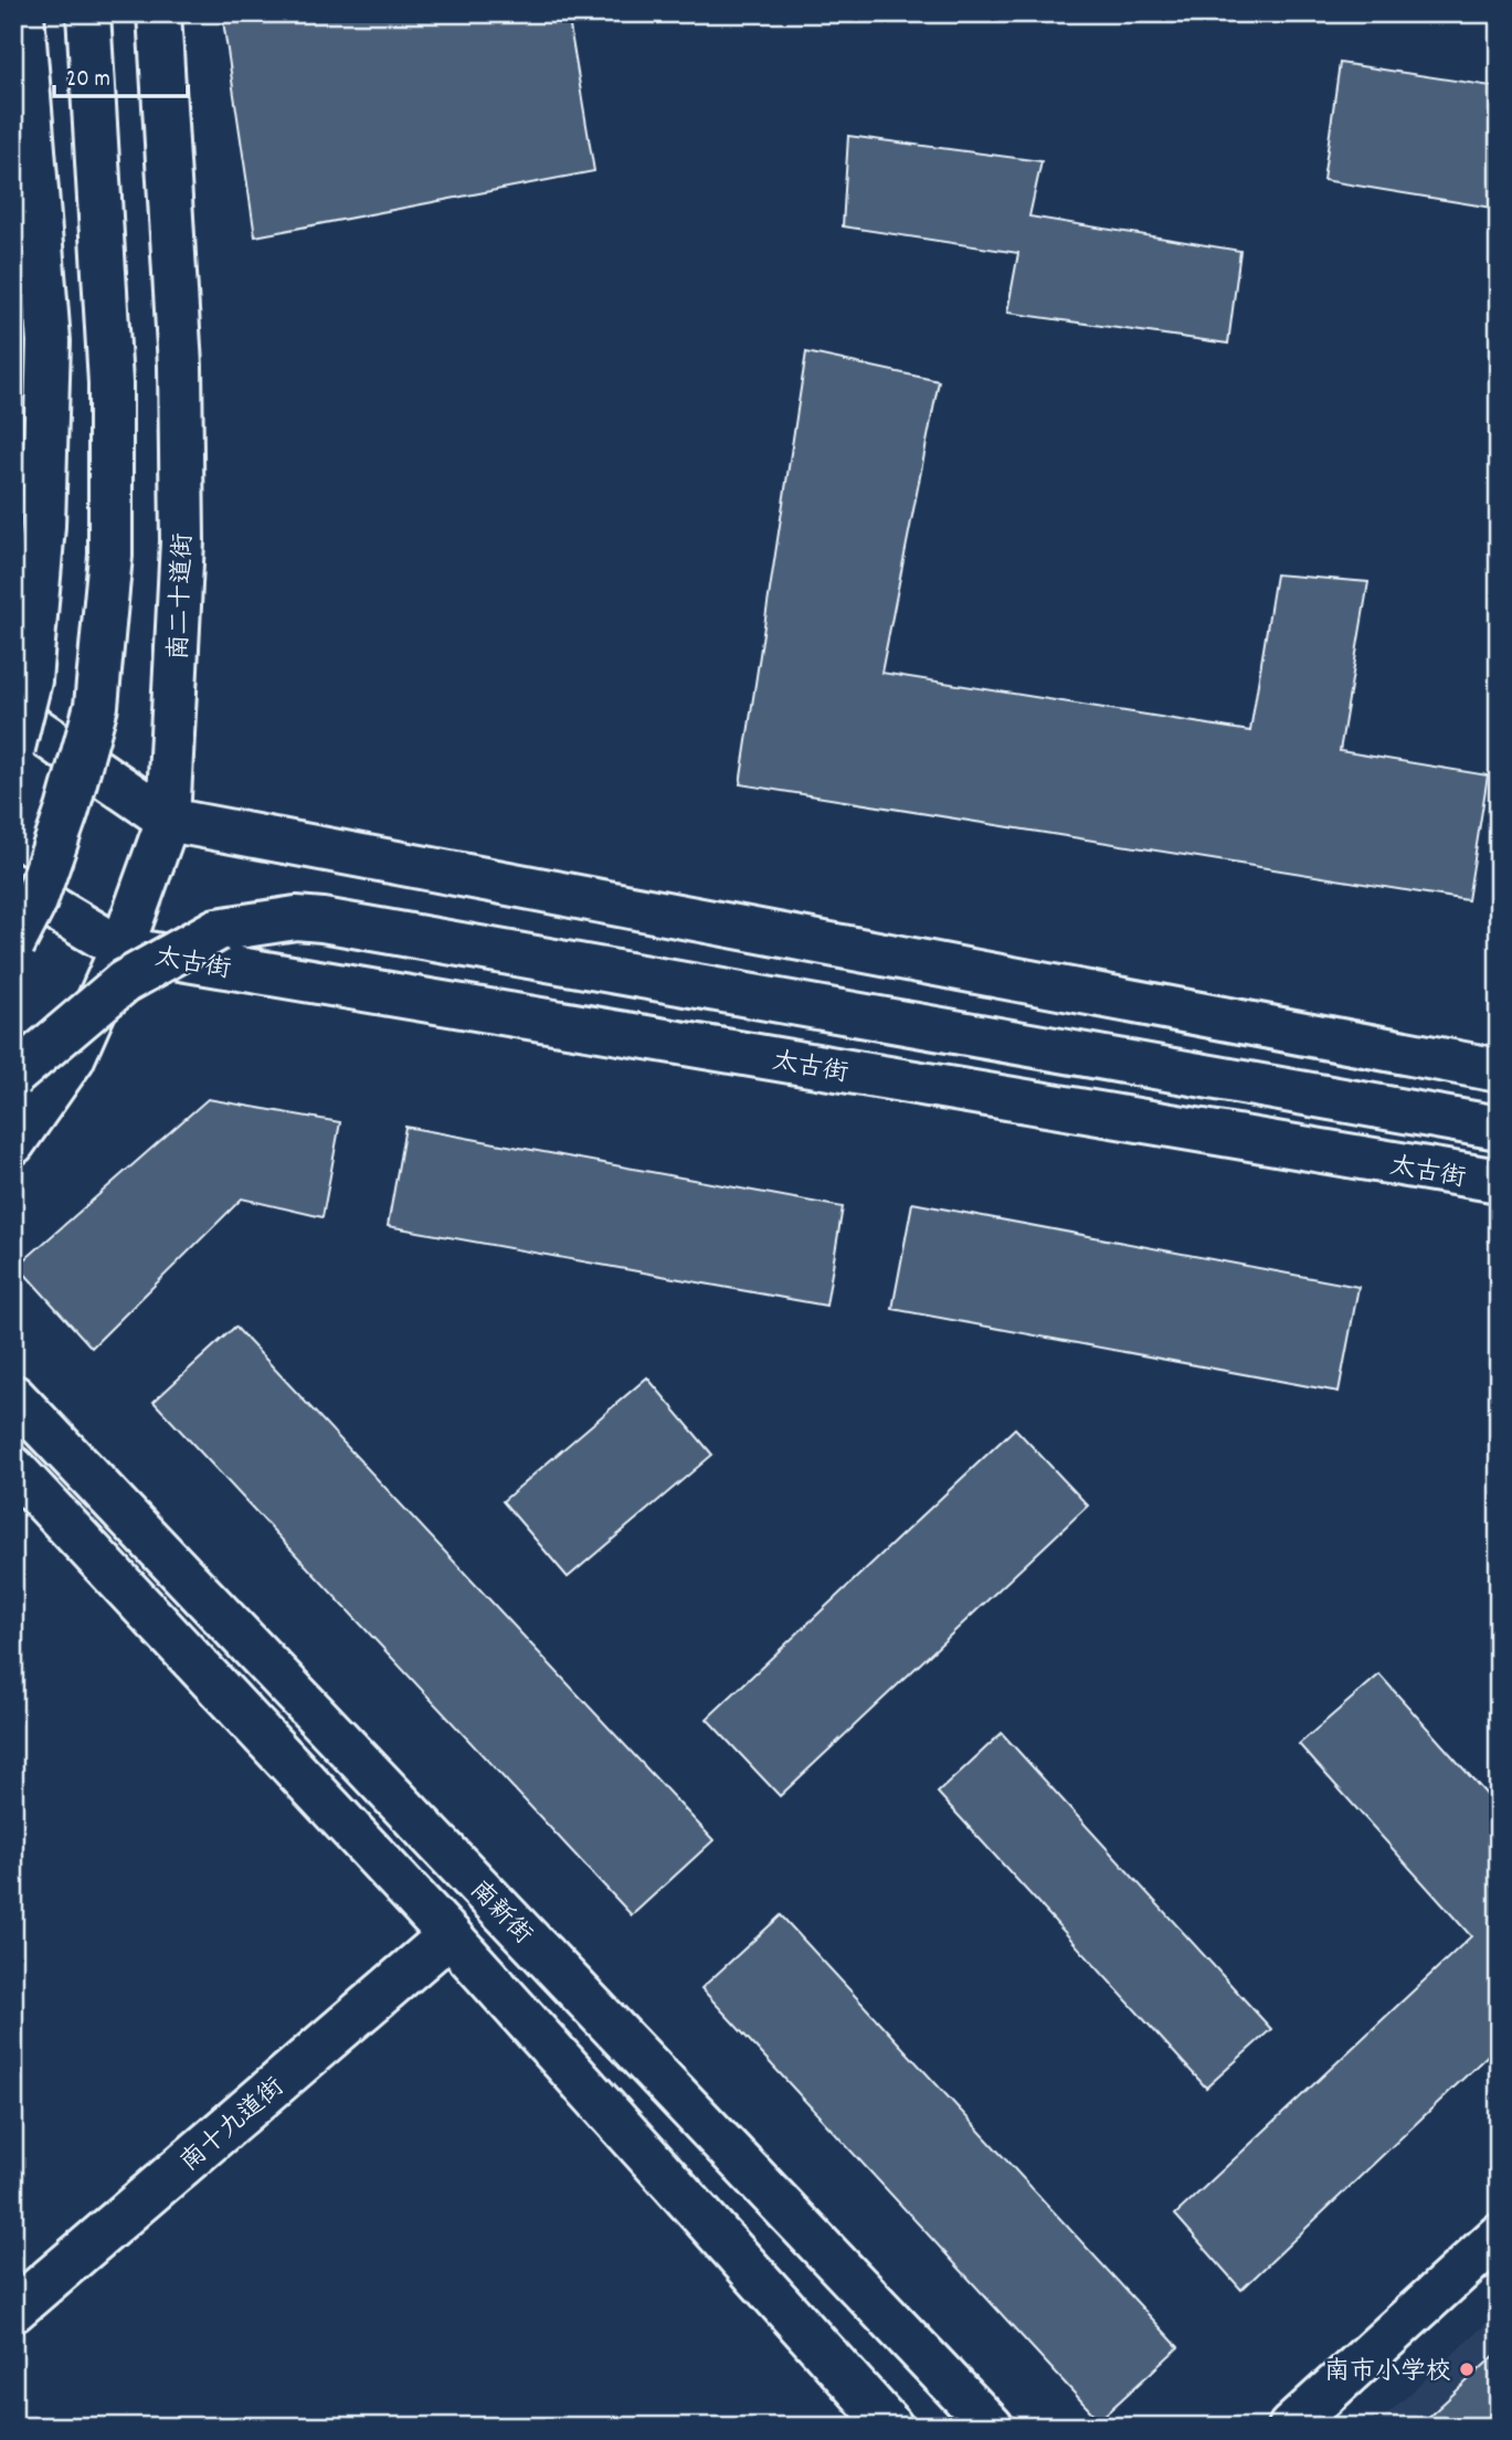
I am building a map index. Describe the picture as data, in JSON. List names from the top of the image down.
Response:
{
  "streets": {
    "main road": [
      "南二十道街",
      "太古街",
      "南新街",
      "南十九道街"
    ]
  },
  "crossings": [
    ["南二十道街", "太古街"]
  ],
  "places": ["南市小学校"],
  "scale_bar": "20 m"
}
